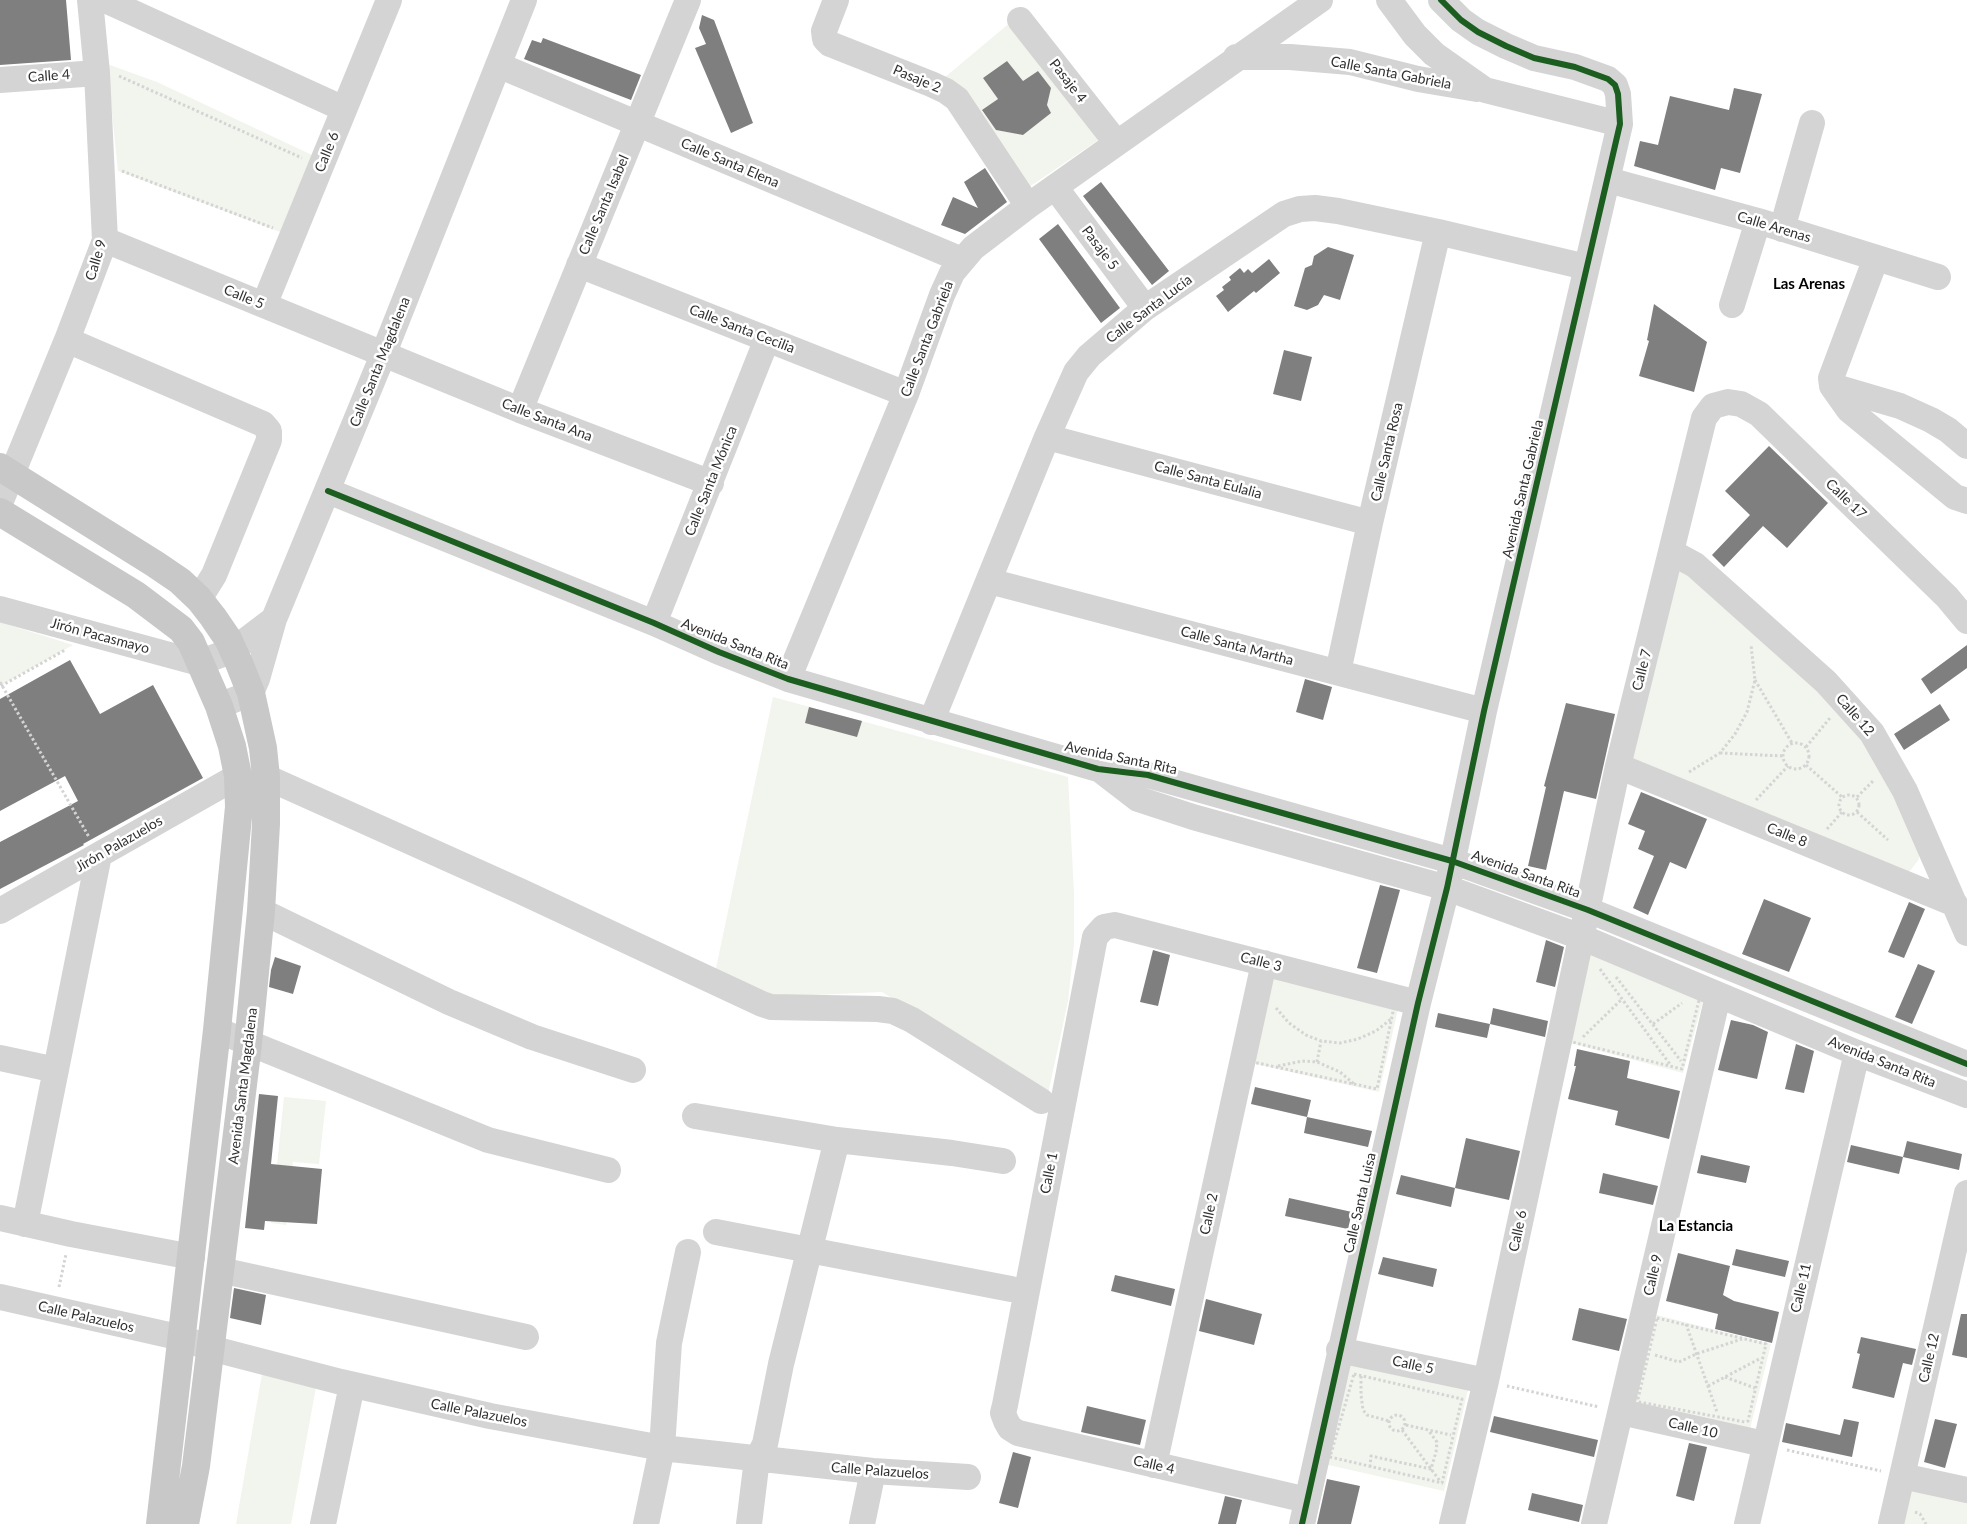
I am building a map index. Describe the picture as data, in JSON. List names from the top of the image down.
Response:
{
  "streets": {
    "main road": ["Avenida Santa Magdalena"],
    "street": [
      "Calle Santa Gabriela",
      "Calle 4",
      "Pasaje 2",
      "Pasaje 4",
      "Calle 6",
      "Calle Santa Elena",
      "Calle Santa Isabel",
      "Calle Arenas",
      "Pasaje 5",
      "Calle 9",
      "Calle 5",
      "Calle Santa Lucía",
      "Calle Santa Cecilia",
      "Calle Santa Magdalena",
      "Calle Santa Ana",
      "Calle Santa Rosa",
      "Calle Santa Eulalia",
      "Calle Santa Mónica",
      "Avenida Santa Gabriela",
      "Calle 17",
      "Jirón Pacasmayo",
      "Avenida Santa Rita",
      "Calle Santa Martha",
      "Calle 7",
      "Calle 12",
      "Calle 8",
      "Jirón Palazuelos",
      "Calle 3",
      "Calle 1",
      "Calle Santa Luisa",
      "Calle 2",
      "Calle 11",
      "Calle Palazuelos",
      "Calle 10"
    ]
  },
  "crossings": [
    ["Calle Santa Gabriela", "Pasaje 2"],
    ["Calle Santa Gabriela", "Pasaje 4"],
    ["Calle Santa Gabriela", "Calle Santa Elena"],
    ["Calle Santa Gabriela", "Pasaje 5"],
    ["Calle Santa Gabriela", "Calle Santa Cecilia"],
    ["Calle Santa Gabriela", "Avenida Santa Gabriela"],
    ["Calle Santa Gabriela", "Avenida Santa Rita"],
    ["Calle 4", "Calle 9"],
    ["Calle 4", "Calle 1"],
    ["Calle 4", "Calle Santa Luisa"],
    ["Calle 4", "Calle 2"],
    ["Calle 6", "Calle 5"],
    ["Calle 6", "Avenida Santa Rita"],
    ["Calle 6", "Calle 7"],
    ["Calle Santa Elena", "Calle Santa Isabel"],
    ["Calle Santa Elena", "Calle Santa Magdalena"],
    ["Calle Santa Isabel", "Calle Santa Cecilia"],
    ["Calle Santa Isabel", "Calle Santa Ana"],
    ["Calle Arenas", "Avenida Santa Gabriela"],
    ["Pasaje 5", "Calle Santa Lucía"],
    ["Calle 9", "Calle 5"],
    ["Calle 9", "Avenida Santa Rita"],
    ["Calle 9", "Avenida Santa Magdalena"],
    ["Calle 9", "Calle 10"],
    ["Calle 5", "Calle Santa Magdalena"],
    ["Calle 5", "Calle Santa Ana"],
    ["Calle 5", "Calle Santa Luisa"],
    ["Calle Santa Lucía", "Calle Santa Rosa"],
    ["Calle Santa Lucía", "Calle Santa Eulalia"],
    ["Calle Santa Lucía", "Avenida Santa Gabriela"],
    ["Calle Santa Lucía", "Avenida Santa Rita"],
    ["Calle Santa Lucía", "Calle Santa Martha"],
    ["Calle Santa Cecilia", "Calle Santa Mónica"],
    ["Calle Santa Magdalena", "Calle Santa Ana"],
    ["Calle Santa Magdalena", "Avenida Santa Rita"],
    ["Calle Santa Magdalena", "Avenida Santa Magdalena"],
    ["Calle Santa Ana", "Calle Santa Mónica"],
    ["Calle Santa Rosa", "Calle Santa Eulalia"],
    ["Calle Santa Rosa", "Calle Santa Martha"],
    ["Calle Santa Mónica", "Avenida Santa Rita"],
    ["Avenida Santa Gabriela", "Avenida Santa Rita"],
    ["Avenida Santa Gabriela", "Calle Santa Martha"],
    ["Avenida Santa Gabriela", "Calle Santa Luisa"],
    ["Calle 17", "Calle 7"],
    ["Avenida Santa Rita", "Calle 7"],
    ["Avenida Santa Rita", "Calle Santa Luisa"],
    ["Avenida Santa Rita", "Calle 11"],
    ["Calle 7", "Calle 12"],
    ["Calle 7", "Calle 8"],
    ["Calle 12", "Calle 8"],
    ["Calle 3", "Calle 1"],
    ["Calle 3", "Calle Santa Luisa"],
    ["Calle 3", "Calle 2"],
    ["Avenida Santa Magdalena", "Calle Palazuelos"],
    ["Calle 11", "Calle 10"]
  ],
  "districts": ["Las Arenas", "La Estancia"]
}
